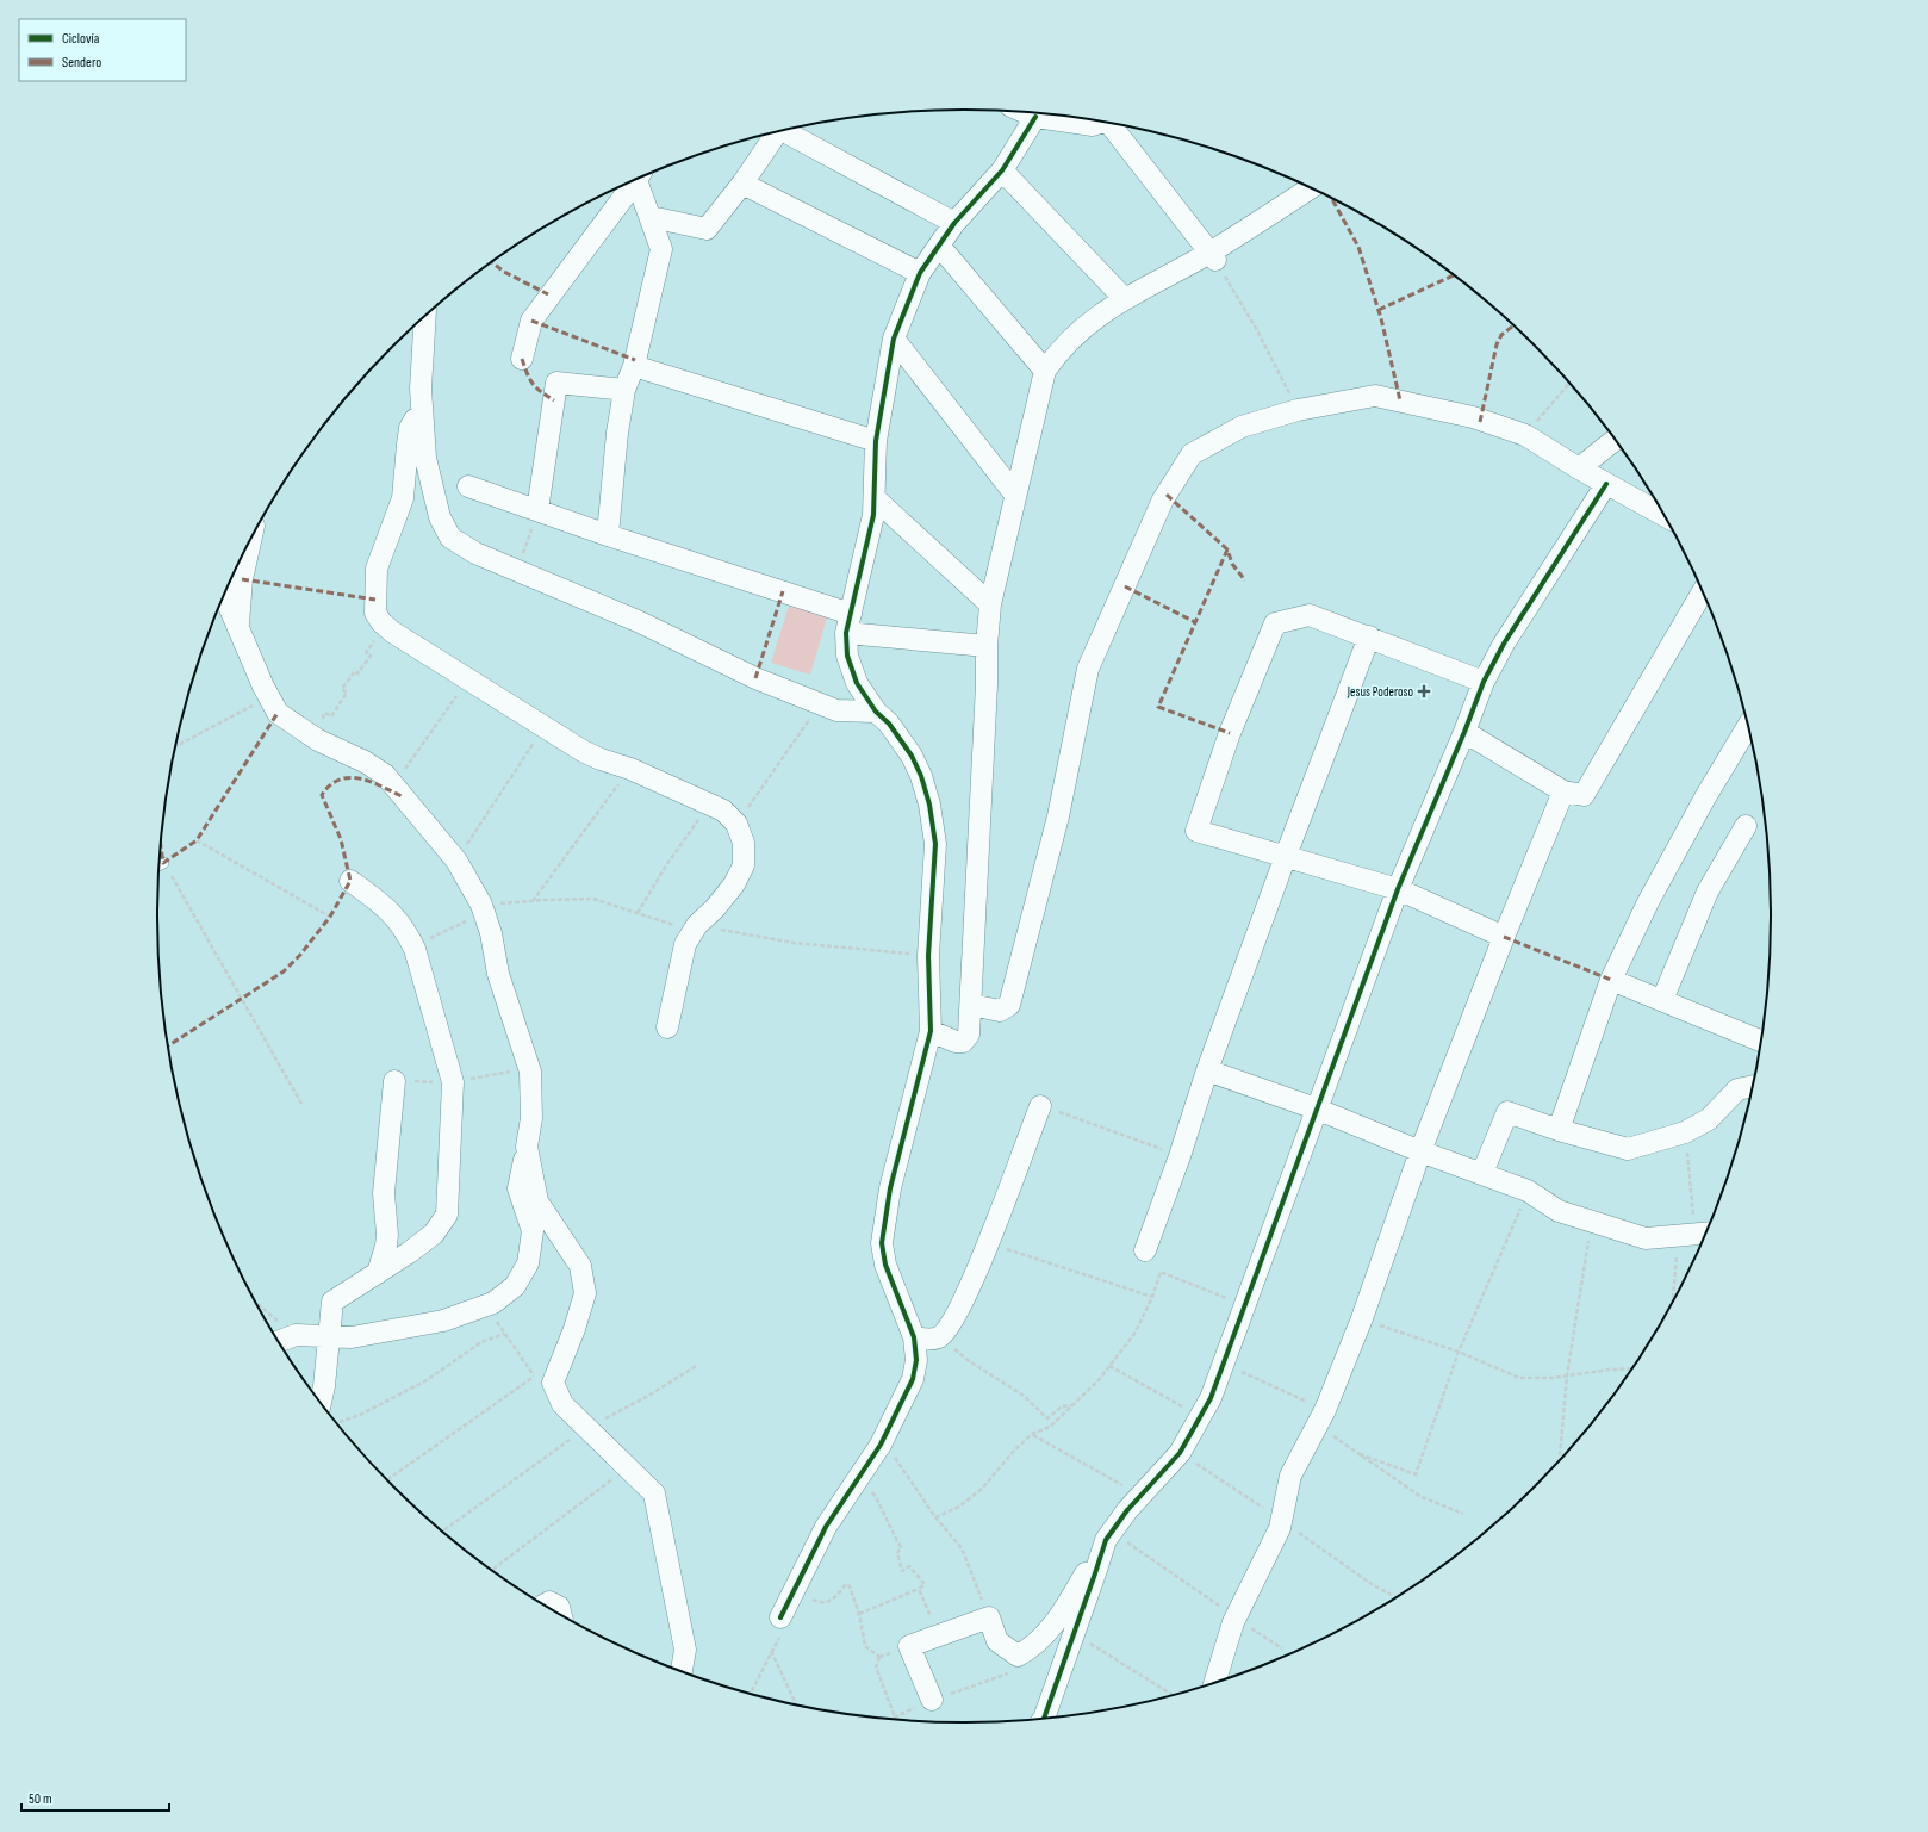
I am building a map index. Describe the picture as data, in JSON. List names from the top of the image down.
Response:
{
  "places": {
    "health": ["Jesus Poderoso"]
  },
  "legend": ["Ciclovía", "Sendero"],
  "scale_bar": "50 m"
}
